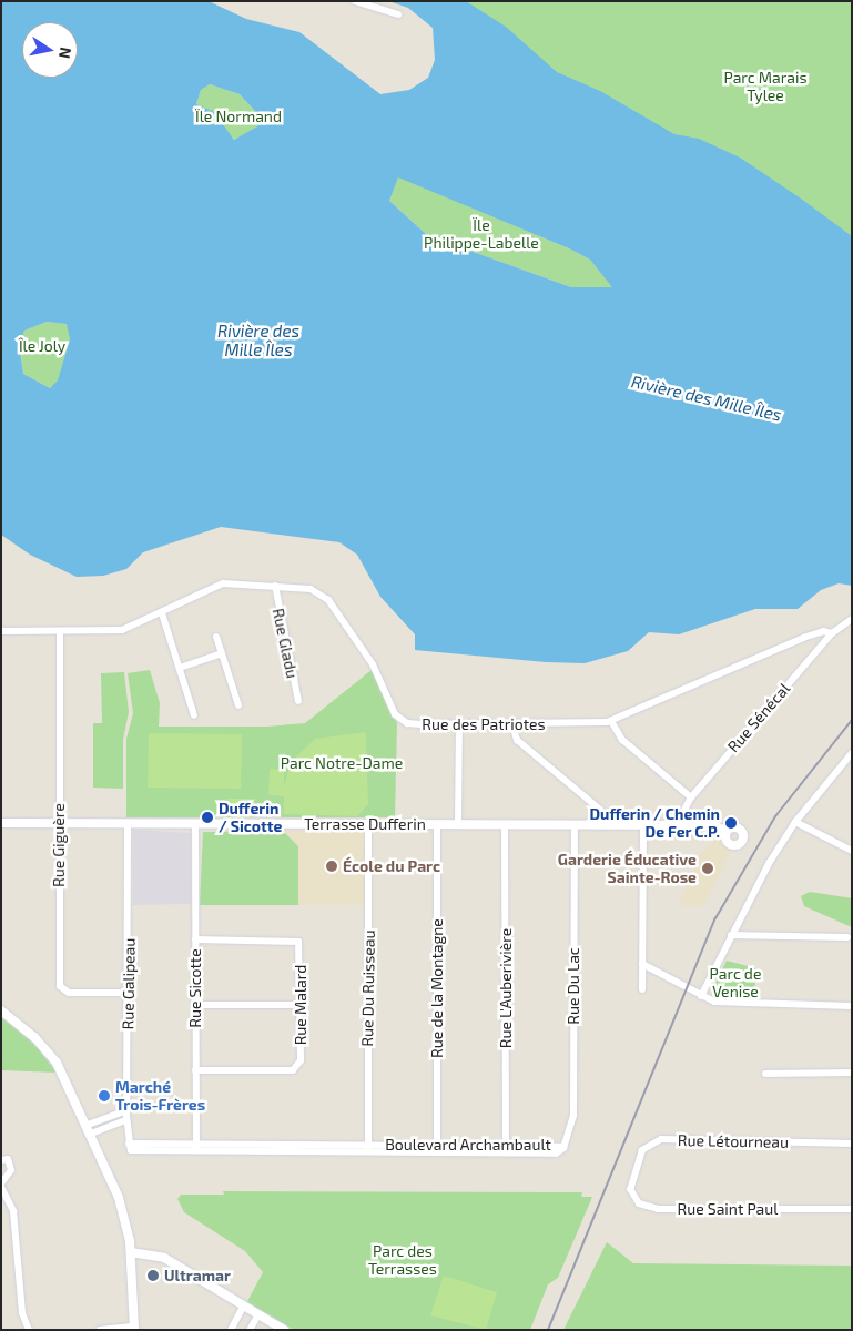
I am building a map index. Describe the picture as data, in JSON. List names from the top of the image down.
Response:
{
  "streets": {
    "street": [
      "Rue Gladu",
      "Rue Sénécal",
      "Rue des Patriotes",
      "Terrasse Dufferin",
      "Rue Giguère",
      "Rue Galipeau",
      "Rue Du Lac",
      "Rue Sicotte",
      "Rue Du Ruisseau",
      "Rue de la Montagne",
      "Rue L'Auberivière",
      "Rue Malard",
      "Rue Létourneau",
      "Boulevard Archambault",
      "Rue Saint Paul"
    ]
  },
  "crossings": [
    ["Rue Gladu", "Rue des Patriotes"],
    ["Rue Sénécal", "Rue des Patriotes"],
    ["Rue Sénécal", "Terrasse Dufferin"],
    ["Rue des Patriotes", "Rue Giguère"],
    ["Terrasse Dufferin", "Rue Giguère"],
    ["Terrasse Dufferin", "Rue Galipeau"],
    ["Terrasse Dufferin", "Rue Du Lac"],
    ["Terrasse Dufferin", "Rue Sicotte"],
    ["Terrasse Dufferin", "Rue Du Ruisseau"],
    ["Terrasse Dufferin", "Rue de la Montagne"],
    ["Terrasse Dufferin", "Rue L'Auberivière"],
    ["Rue Giguère", "Rue Galipeau"],
    ["Rue Galipeau", "Boulevard Archambault"],
    ["Rue Du Lac", "Boulevard Archambault"],
    ["Rue Sicotte", "Rue Malard"],
    ["Rue Sicotte", "Boulevard Archambault"],
    ["Rue Du Ruisseau", "Boulevard Archambault"],
    ["Rue de la Montagne", "Boulevard Archambault"],
    ["Rue L'Auberivière", "Boulevard Archambault"],
    ["Rue Létourneau", "Rue Saint Paul"]
  ],
  "water": ["Rivière des Mille Îles"],
  "parks": [
    "Parc Marais Tylee",
    "Ïle Normand",
    "Ïle Philippe-Labelle",
    "Île Joly",
    "Parc Notre-Dame",
    "Parc de Venise",
    "Parc des Terrasses"
  ],
  "places": [
    "Dufferin / Sicotte",
    "Dufferin / Chemin De Fer C.P.",
    "École du Parc",
    "Garderie Éducative Sainte-Rose",
    "Marché Trois-Frères",
    "Ultramar"
  ],
  "north": "right"
}
